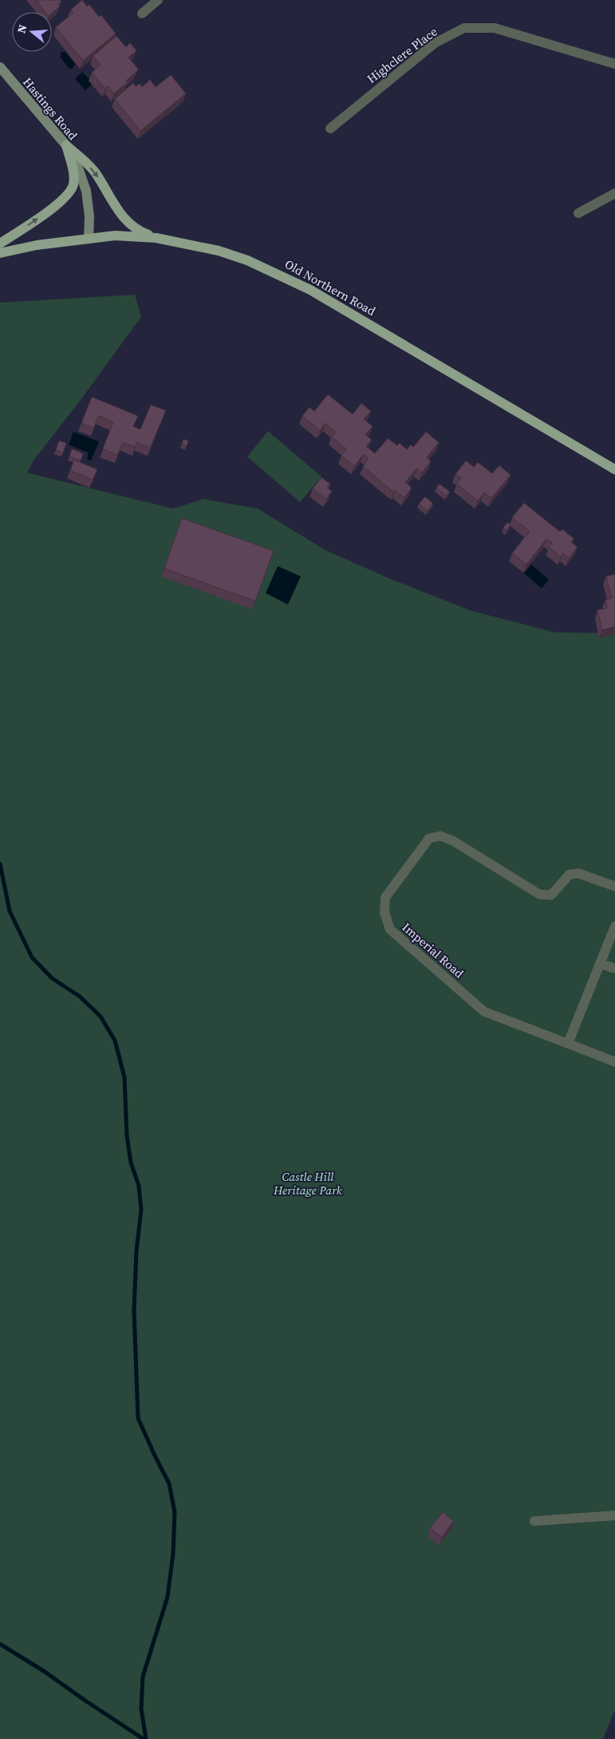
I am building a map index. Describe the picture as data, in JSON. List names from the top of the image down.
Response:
{
  "streets": {
    "main road": ["Hastings Road", "Old Northern Road"],
    "street": ["Highclere Place", "Imperial Road"]
  },
  "crossings": [
    ["Hastings Road", "Old Northern Road"]
  ],
  "parks": ["Castle Hill Heritage Park"],
  "north": "left"
}
